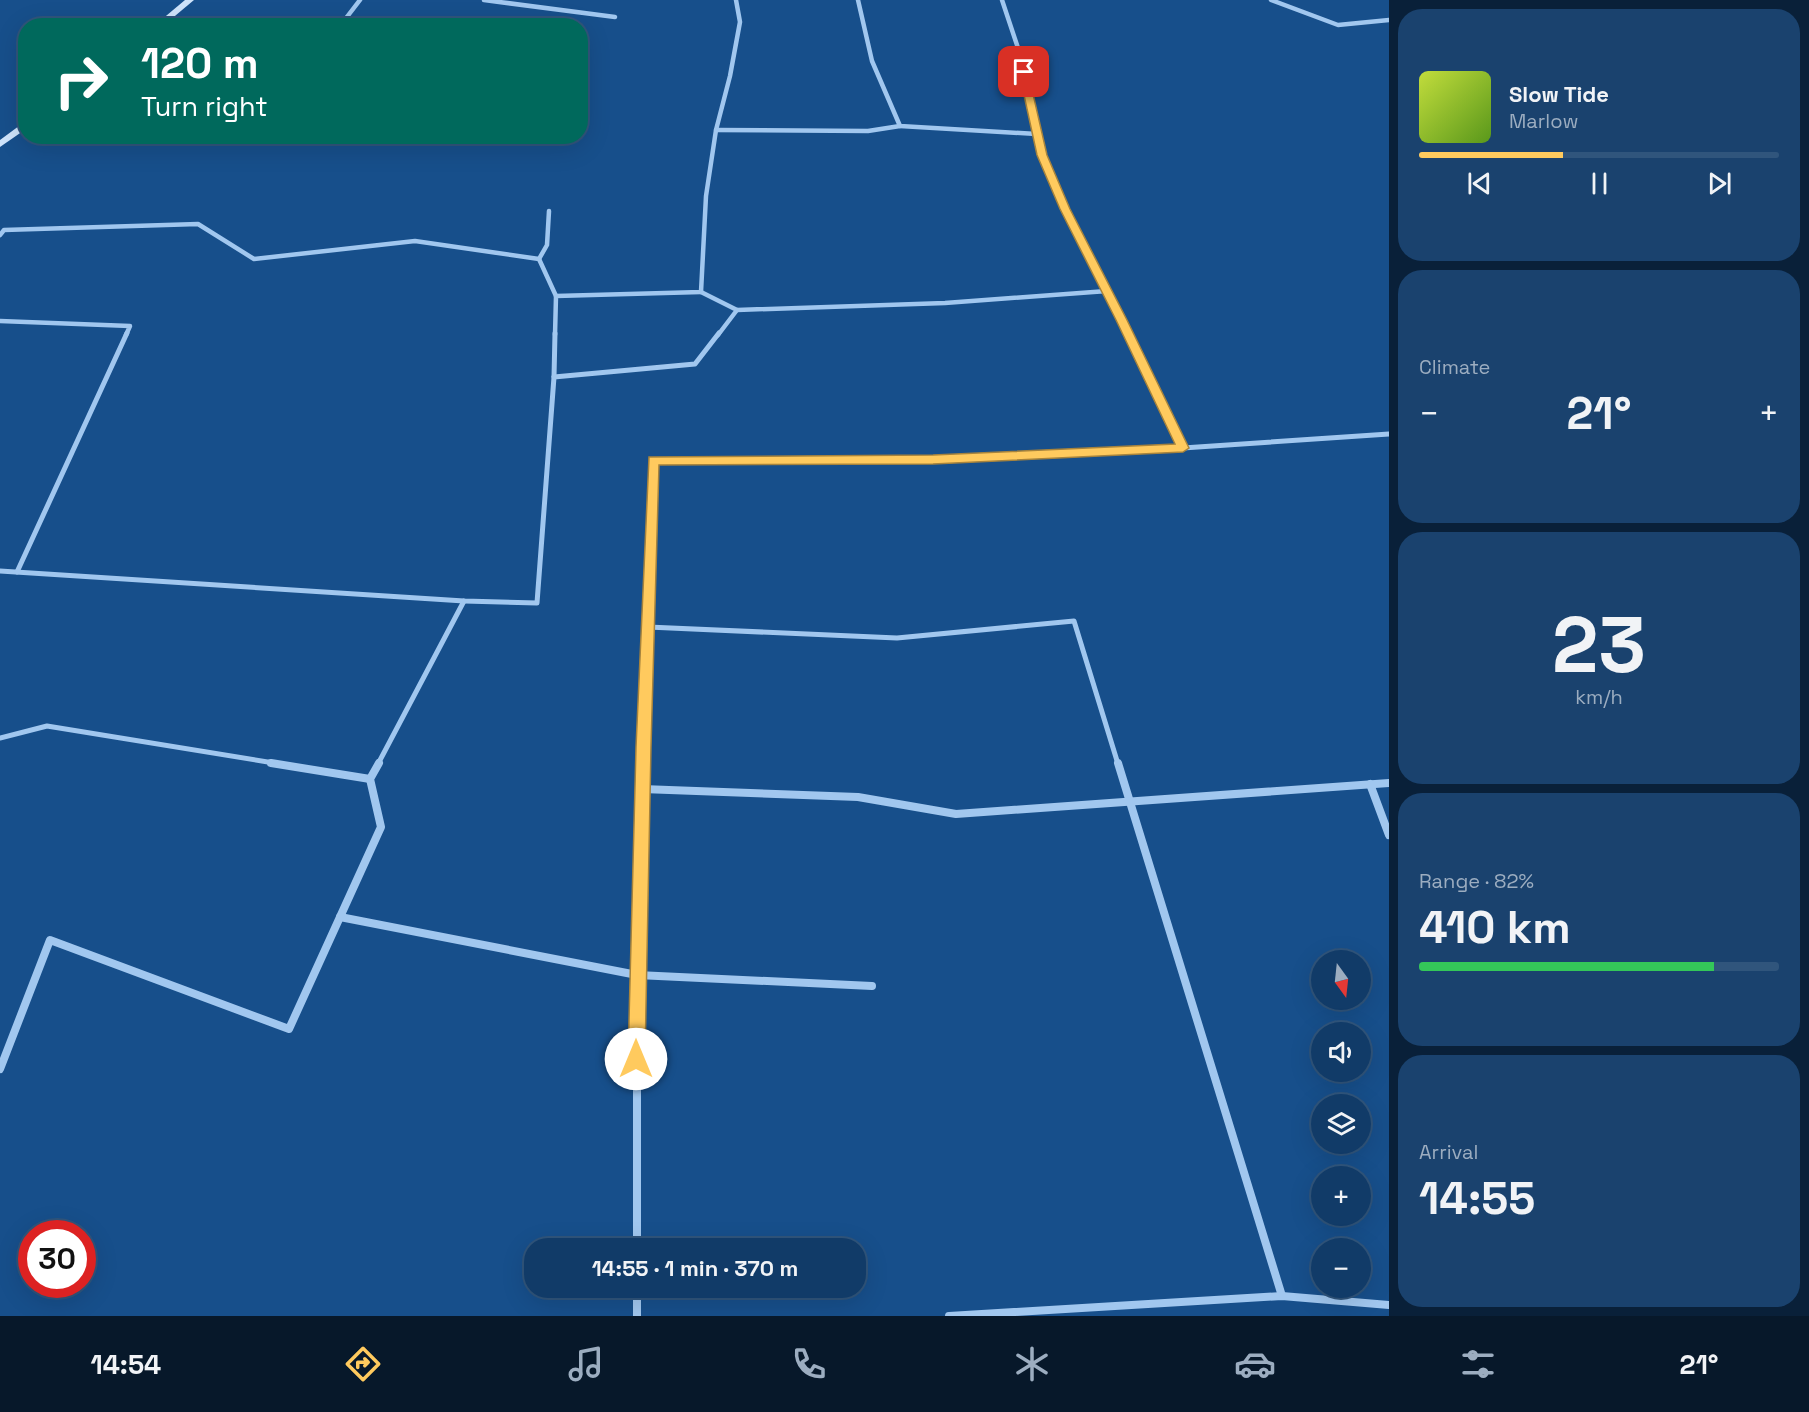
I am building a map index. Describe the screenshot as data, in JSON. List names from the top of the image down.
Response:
{
  "north": "bottom",
  "page": {
    "turn": ["120 m", "Turn right"],
    "song": ["Slow Tide", "Marlow"],
    "tile": [
      "Climate",
      ["23", "km/h"],
      ["Range · 82%", "410 km"],
      ["Arrival", "14:55"]
    ],
    "heat": ["−", "21°", "+"],
    "map_buttons": ["+", "−"],
    "limit": "30",
    "trip": "14:55 · 1 min · 370 m",
    "tabs": ["14:54", "21°"]
  }
}
